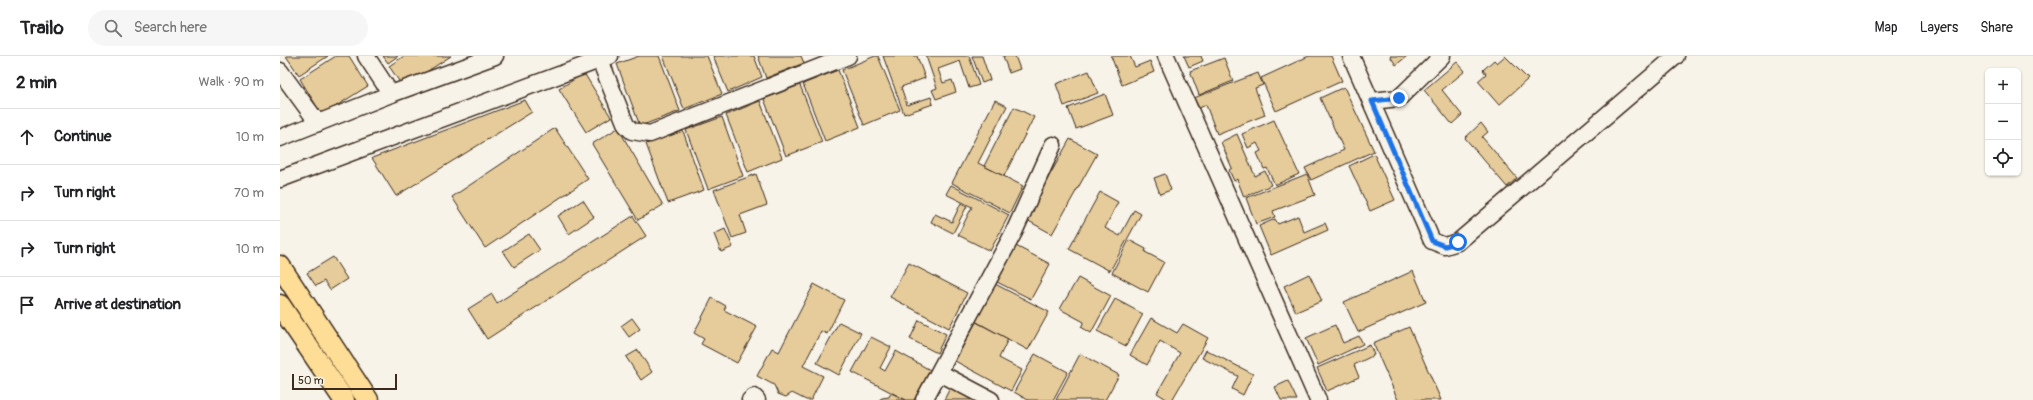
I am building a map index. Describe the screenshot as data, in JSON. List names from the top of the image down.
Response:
{
  "scale_bar": "50 m",
  "page": {
    "header": "Trailo",
    "search": "Search here",
    "nav": ["Map", "Layers", "Share"],
    "heading": ["2 min", "Walk · 90 m"],
    "map_buttons": ["+", "−"],
    "list": [
      ["Continue", "10 m"],
      ["Turn right", "70 m"],
      ["Turn right", "10 m"],
      "Arrive at destination"
    ],
    "scale": "50 m"
  }
}
